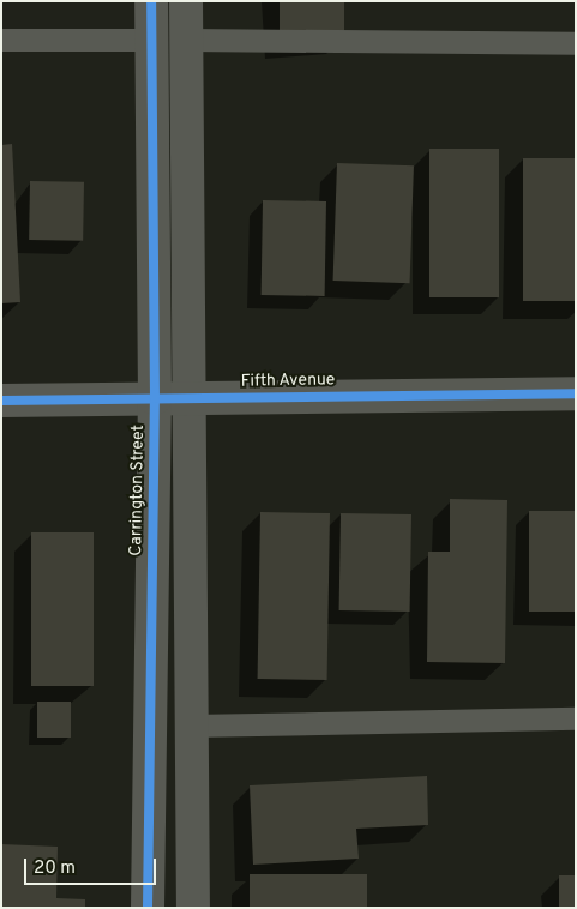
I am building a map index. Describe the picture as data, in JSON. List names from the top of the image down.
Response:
{
  "streets": {
    "street": ["Fifth Avenue", "Carrington Street"]
  },
  "crossings": [
    ["Fifth Avenue", "Carrington Street"]
  ],
  "scale_bar": "20 m"
}
